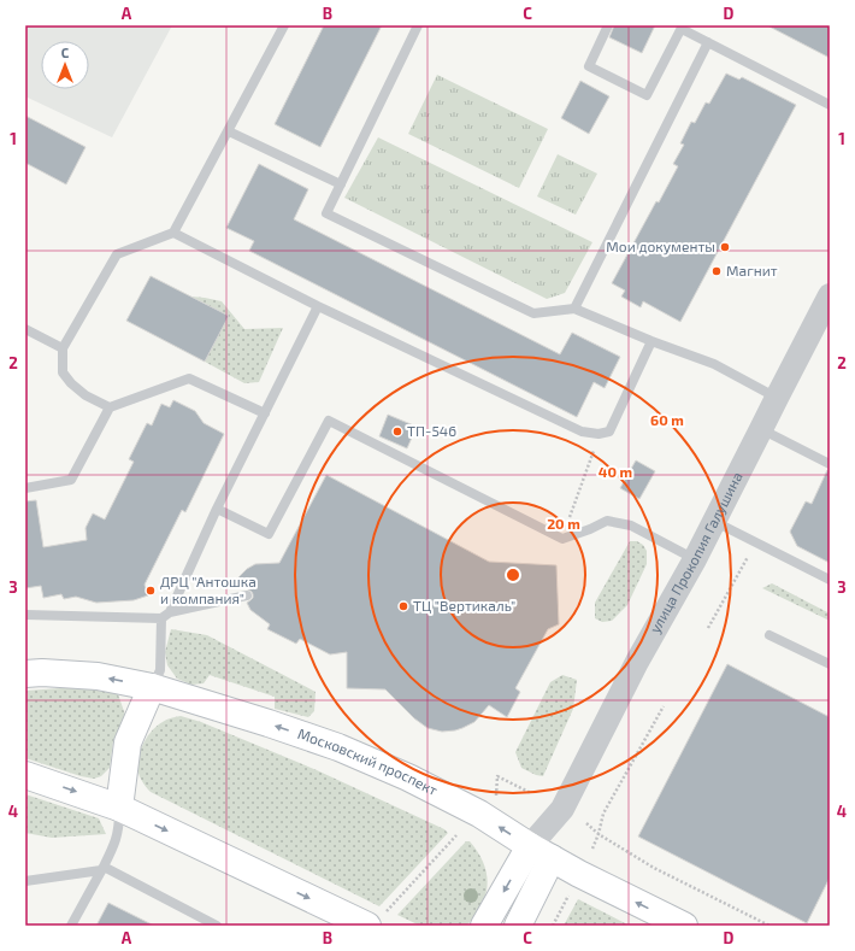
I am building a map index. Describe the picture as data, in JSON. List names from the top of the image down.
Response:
{
  "streets": {
    "main road": ["улица Прокопия Галушина", "Московский проспект"]
  },
  "crossings": [
    ["улица Прокопия Галушина", "Московский проспект"]
  ],
  "places": [
    "Мои документы",
    "Магнит",
    "ТП-546",
    "ДРЦ \"Антошка и компания\"",
    "ТЦ \"Вертикаль\""
  ],
  "north": "top",
  "grid": {
    "columns": [
      "A",
      "B",
      "C",
      "D"
    ],
    "rows": [
      "1",
      "2",
      "3",
      "4"
    ]
  },
  "rings": ["60 m", "40 m", "20 m"]
}
